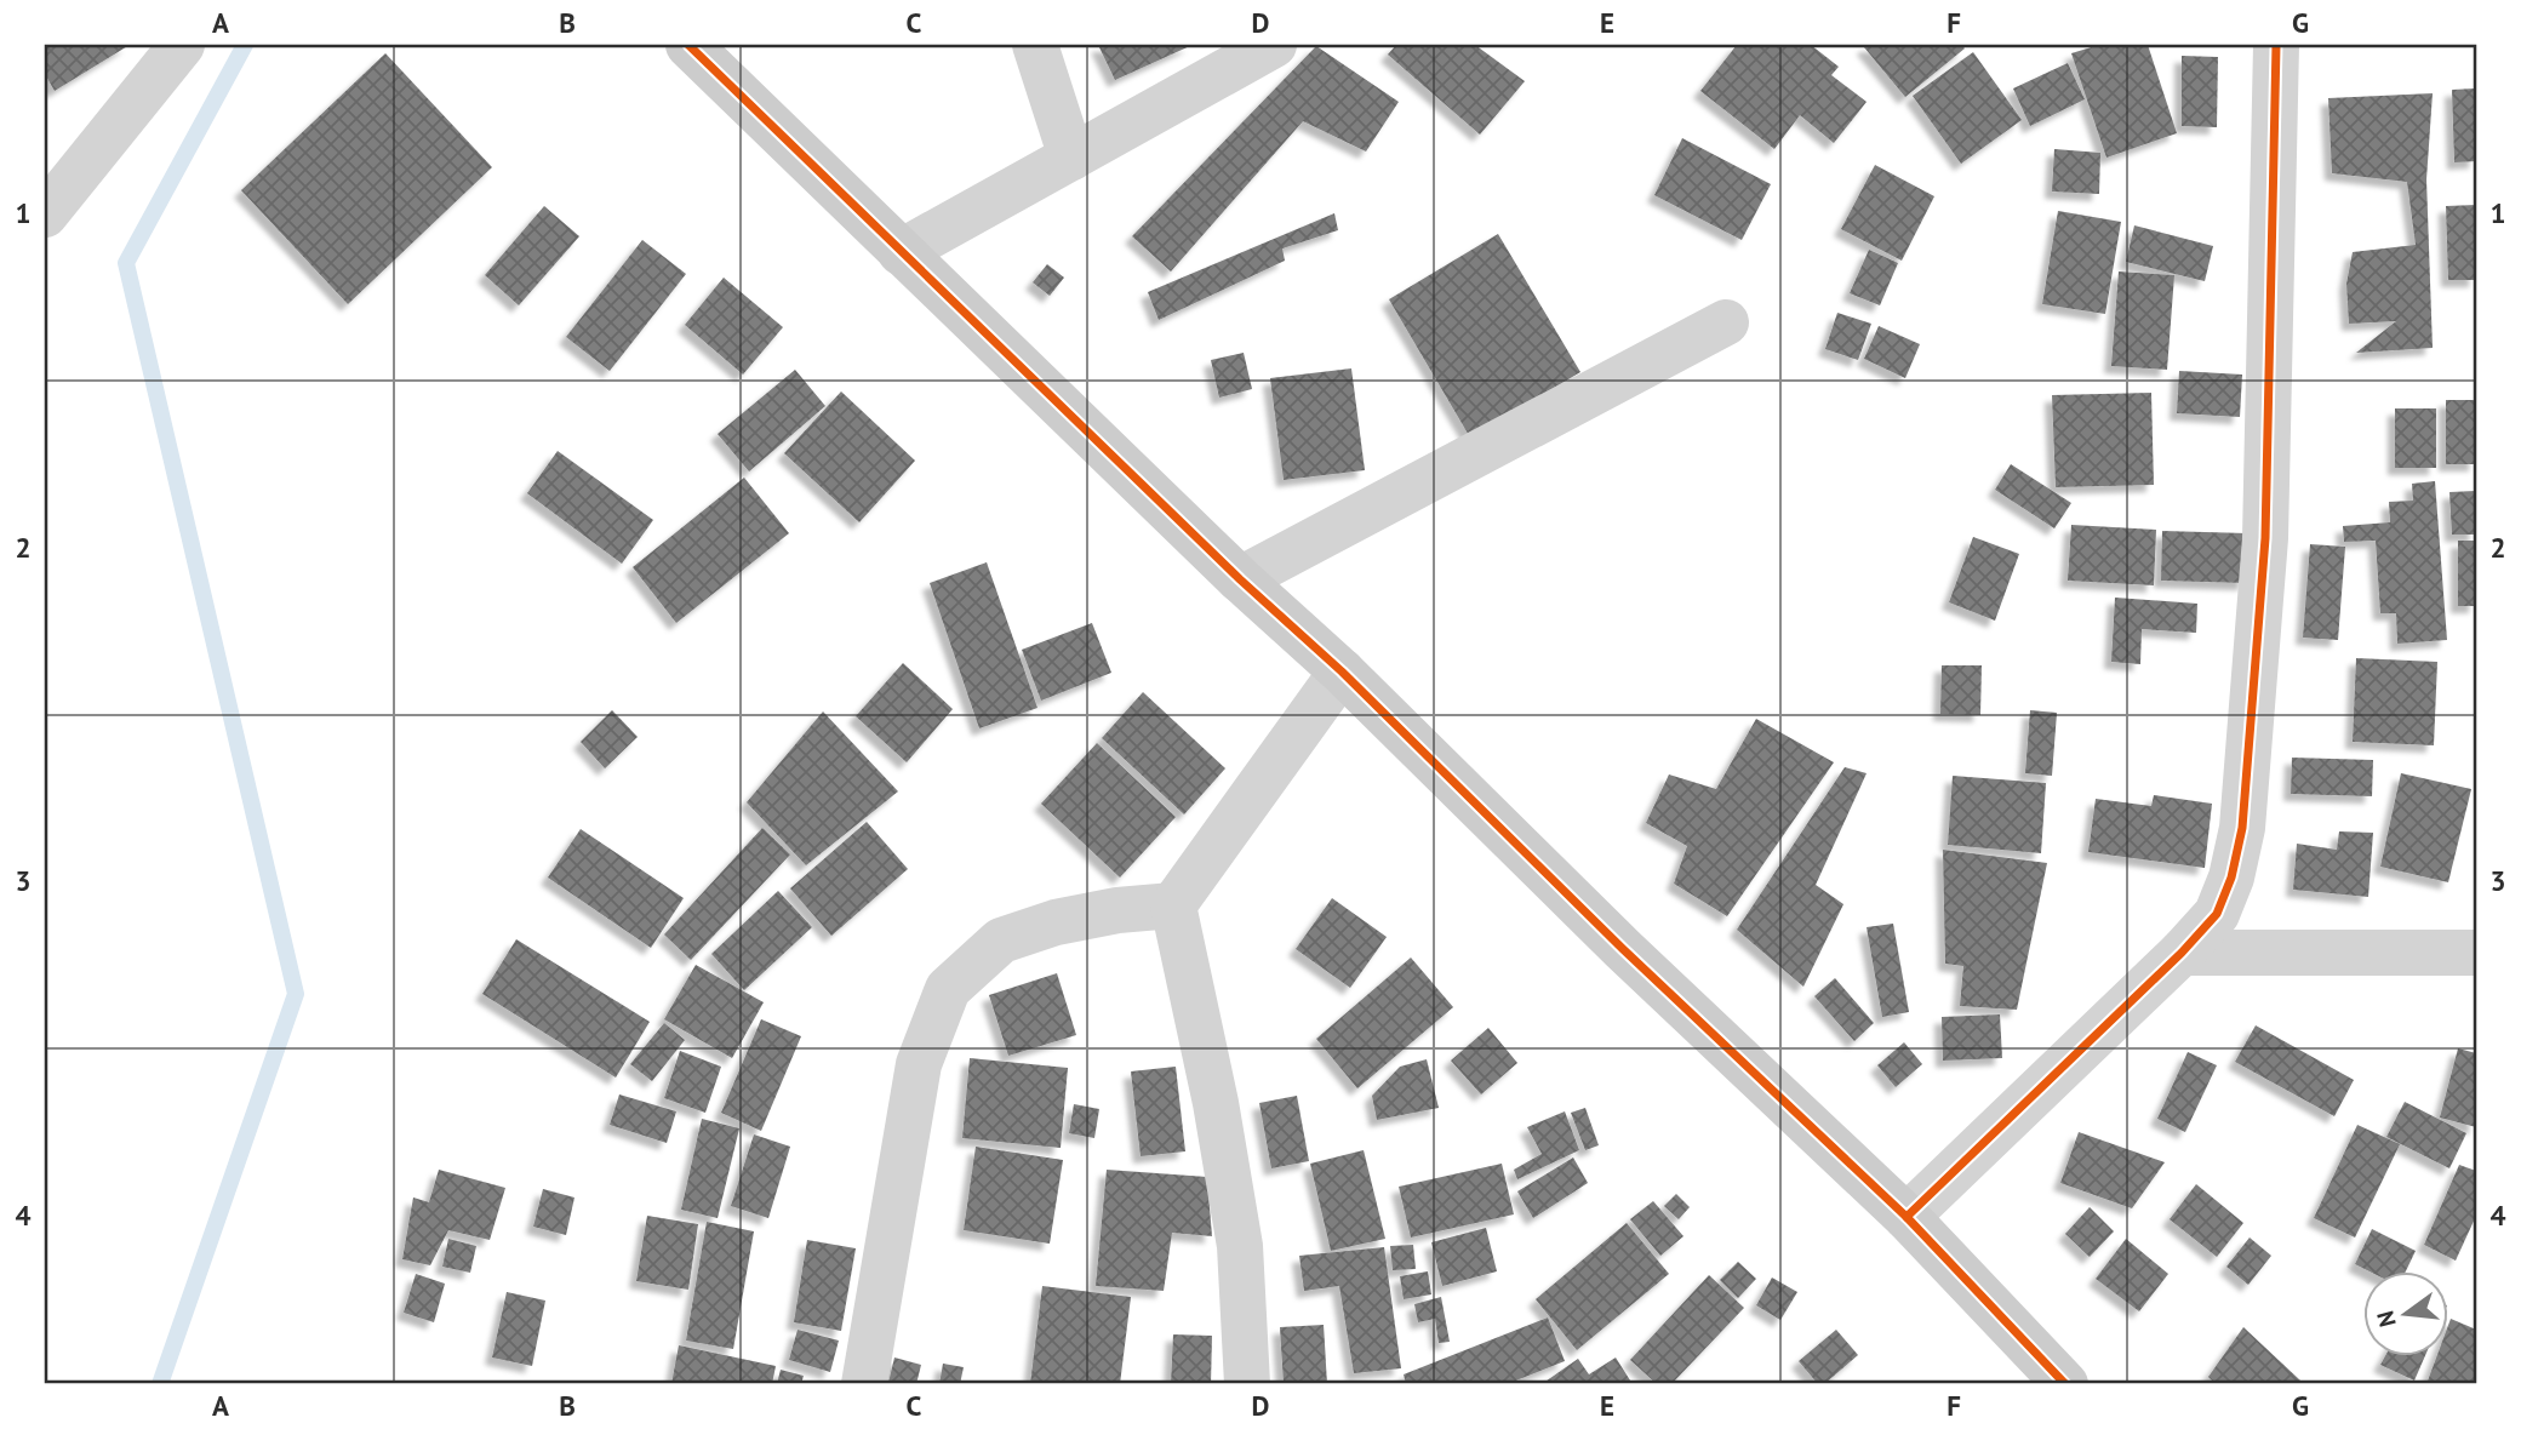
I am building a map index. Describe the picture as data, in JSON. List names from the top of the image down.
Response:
{
  "north": "left",
  "grid": {
    "columns": [
      "A",
      "B",
      "C",
      "D",
      "E",
      "F",
      "G"
    ],
    "rows": [
      "1",
      "2",
      "3",
      "4"
    ]
  }
}
